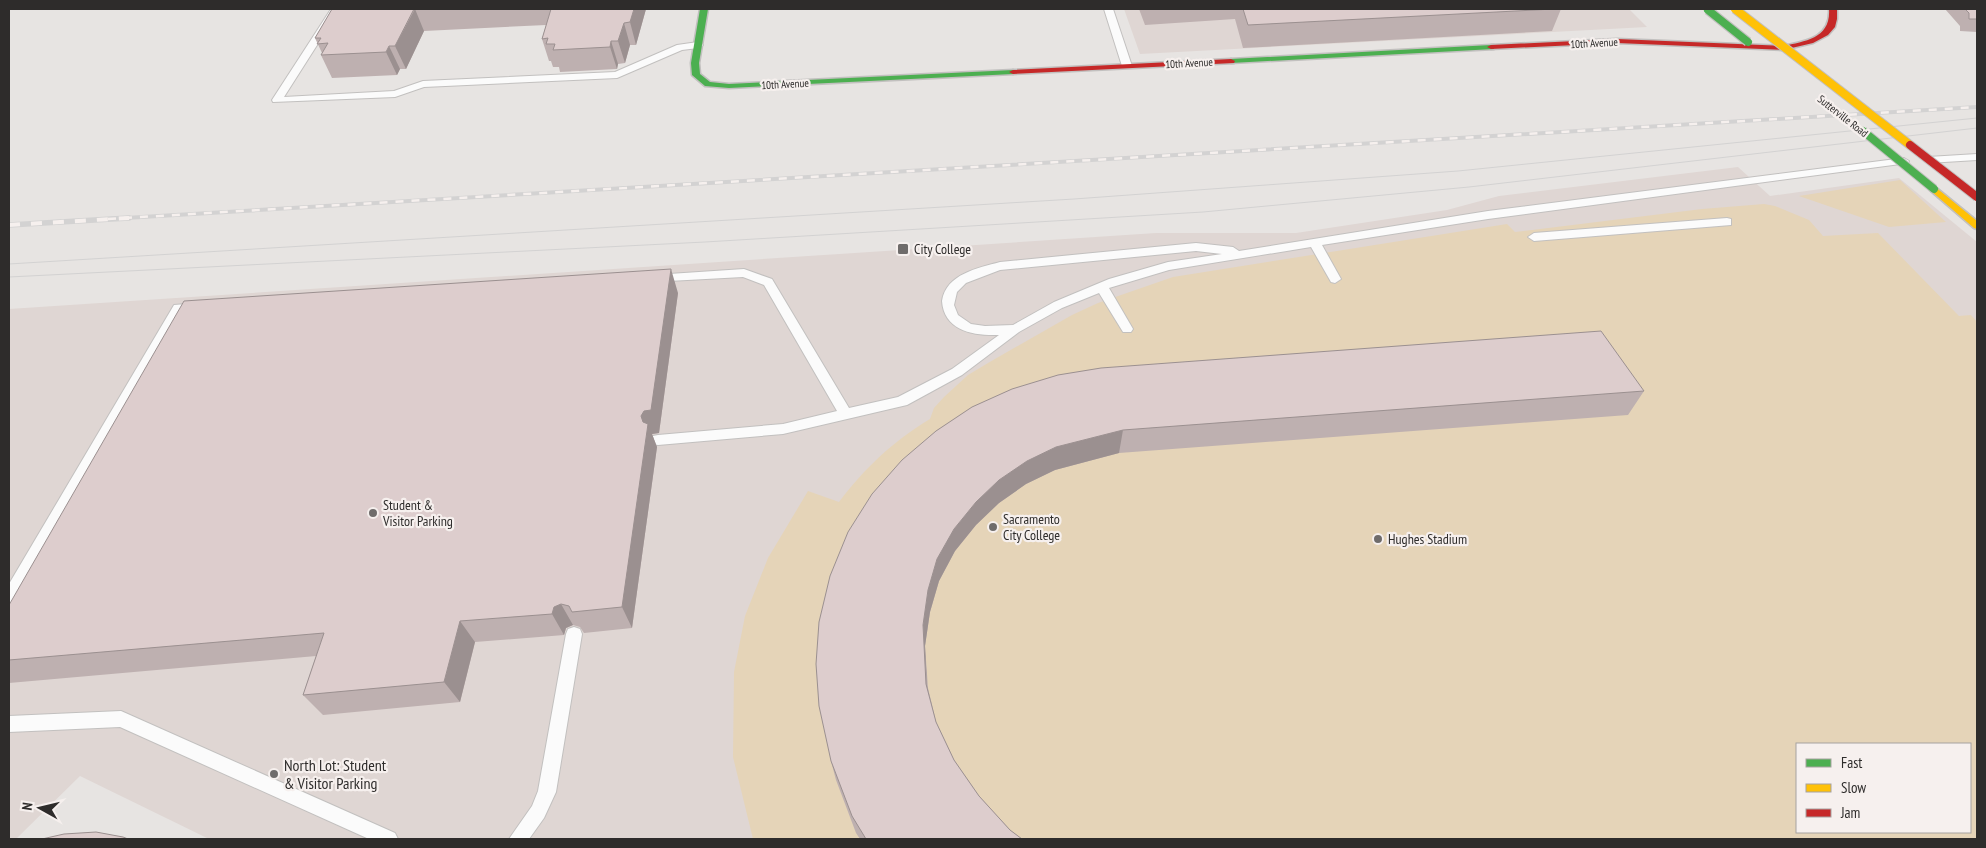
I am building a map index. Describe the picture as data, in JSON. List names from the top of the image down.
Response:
{
  "streets": {
    "street": ["10th Avenue", "Sutterville Road"]
  },
  "places": {
    "transit": ["City College"],
    "other": [
      "Student & Visitor Parking",
      "Sacramento City College",
      "Hughes Stadium",
      "North Lot: Student & Visitor Parking"
    ]
  },
  "legend": ["Fast", "Slow", "Jam"],
  "north": "left"
}
